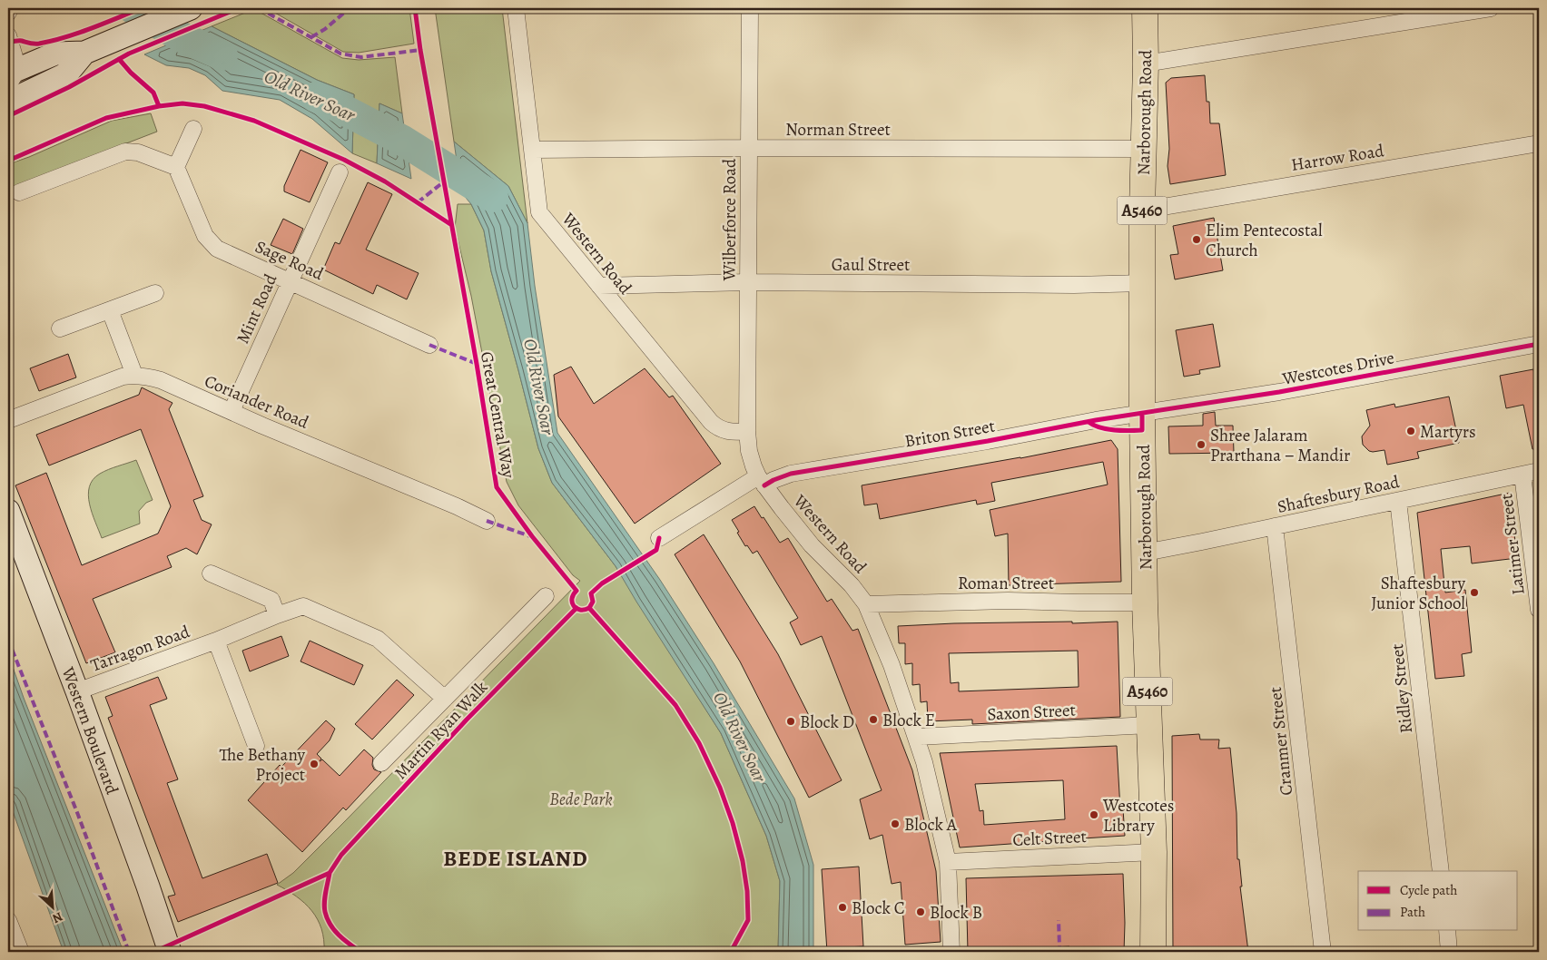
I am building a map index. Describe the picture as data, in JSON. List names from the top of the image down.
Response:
{
  "streets": {
    "main road": ["Narborough Road", "A5460"],
    "street": [
      "Norman Street",
      "Harrow Road",
      "Wilberforce Road",
      "Western Road",
      "Sage Road",
      "Gaul Street",
      "Mint Road",
      "Westcotes Drive",
      "Coriander Road",
      "Briton Street",
      "Shaftesbury Road",
      "Latimer Street",
      "Roman Street",
      "Tarragon Road",
      "Ridley Street",
      "Saxon Street",
      "Western Boulevard",
      "Cranmer Street",
      "Celt Street"
    ],
    "cycle path": ["Great Central Way", "Martin Ryan Walk"]
  },
  "crossings": [
    ["Narborough Road", "Norman Street"],
    ["Narborough Road", "Harrow Road"],
    ["Narborough Road", "Gaul Street"],
    ["Narborough Road", "Westcotes Drive"],
    ["Narborough Road", "Briton Street"],
    ["Narborough Road", "Shaftesbury Road"],
    ["Narborough Road", "Roman Street"],
    ["Narborough Road", "Saxon Street"],
    ["Narborough Road", "Celt Street"],
    ["Norman Street", "Wilberforce Road"],
    ["Norman Street", "Western Road"],
    ["Wilberforce Road", "Western Road"],
    ["Wilberforce Road", "Gaul Street"],
    ["Western Road", "Gaul Street"],
    ["Western Road", "Briton Street"],
    ["Western Road", "Roman Street"],
    ["Western Road", "Saxon Street"],
    ["Western Road", "Celt Street"],
    ["Sage Road", "Mint Road"],
    ["Mint Road", "Coriander Road"],
    ["Westcotes Drive", "Briton Street"],
    ["Shaftesbury Road", "Latimer Street"],
    ["Shaftesbury Road", "Ridley Street"],
    ["Shaftesbury Road", "Cranmer Street"],
    ["Tarragon Road", "Western Boulevard"]
  ],
  "districts": ["BEDE ISLAND"],
  "water": ["Old River Soar"],
  "parks": ["Bede Park"],
  "places": [
    "Elim Pentecostal Church",
    "Martyrs",
    "Shree Jalaram Prarthana – Mandir",
    "Shaftesbury Junior School",
    "Block E",
    "Block D",
    "The Bethany Project",
    "Westcotes Library",
    "Block A",
    "Block C",
    "Block B"
  ],
  "legend": ["Cycle path", "Path"],
  "north": "bottom right"
}
